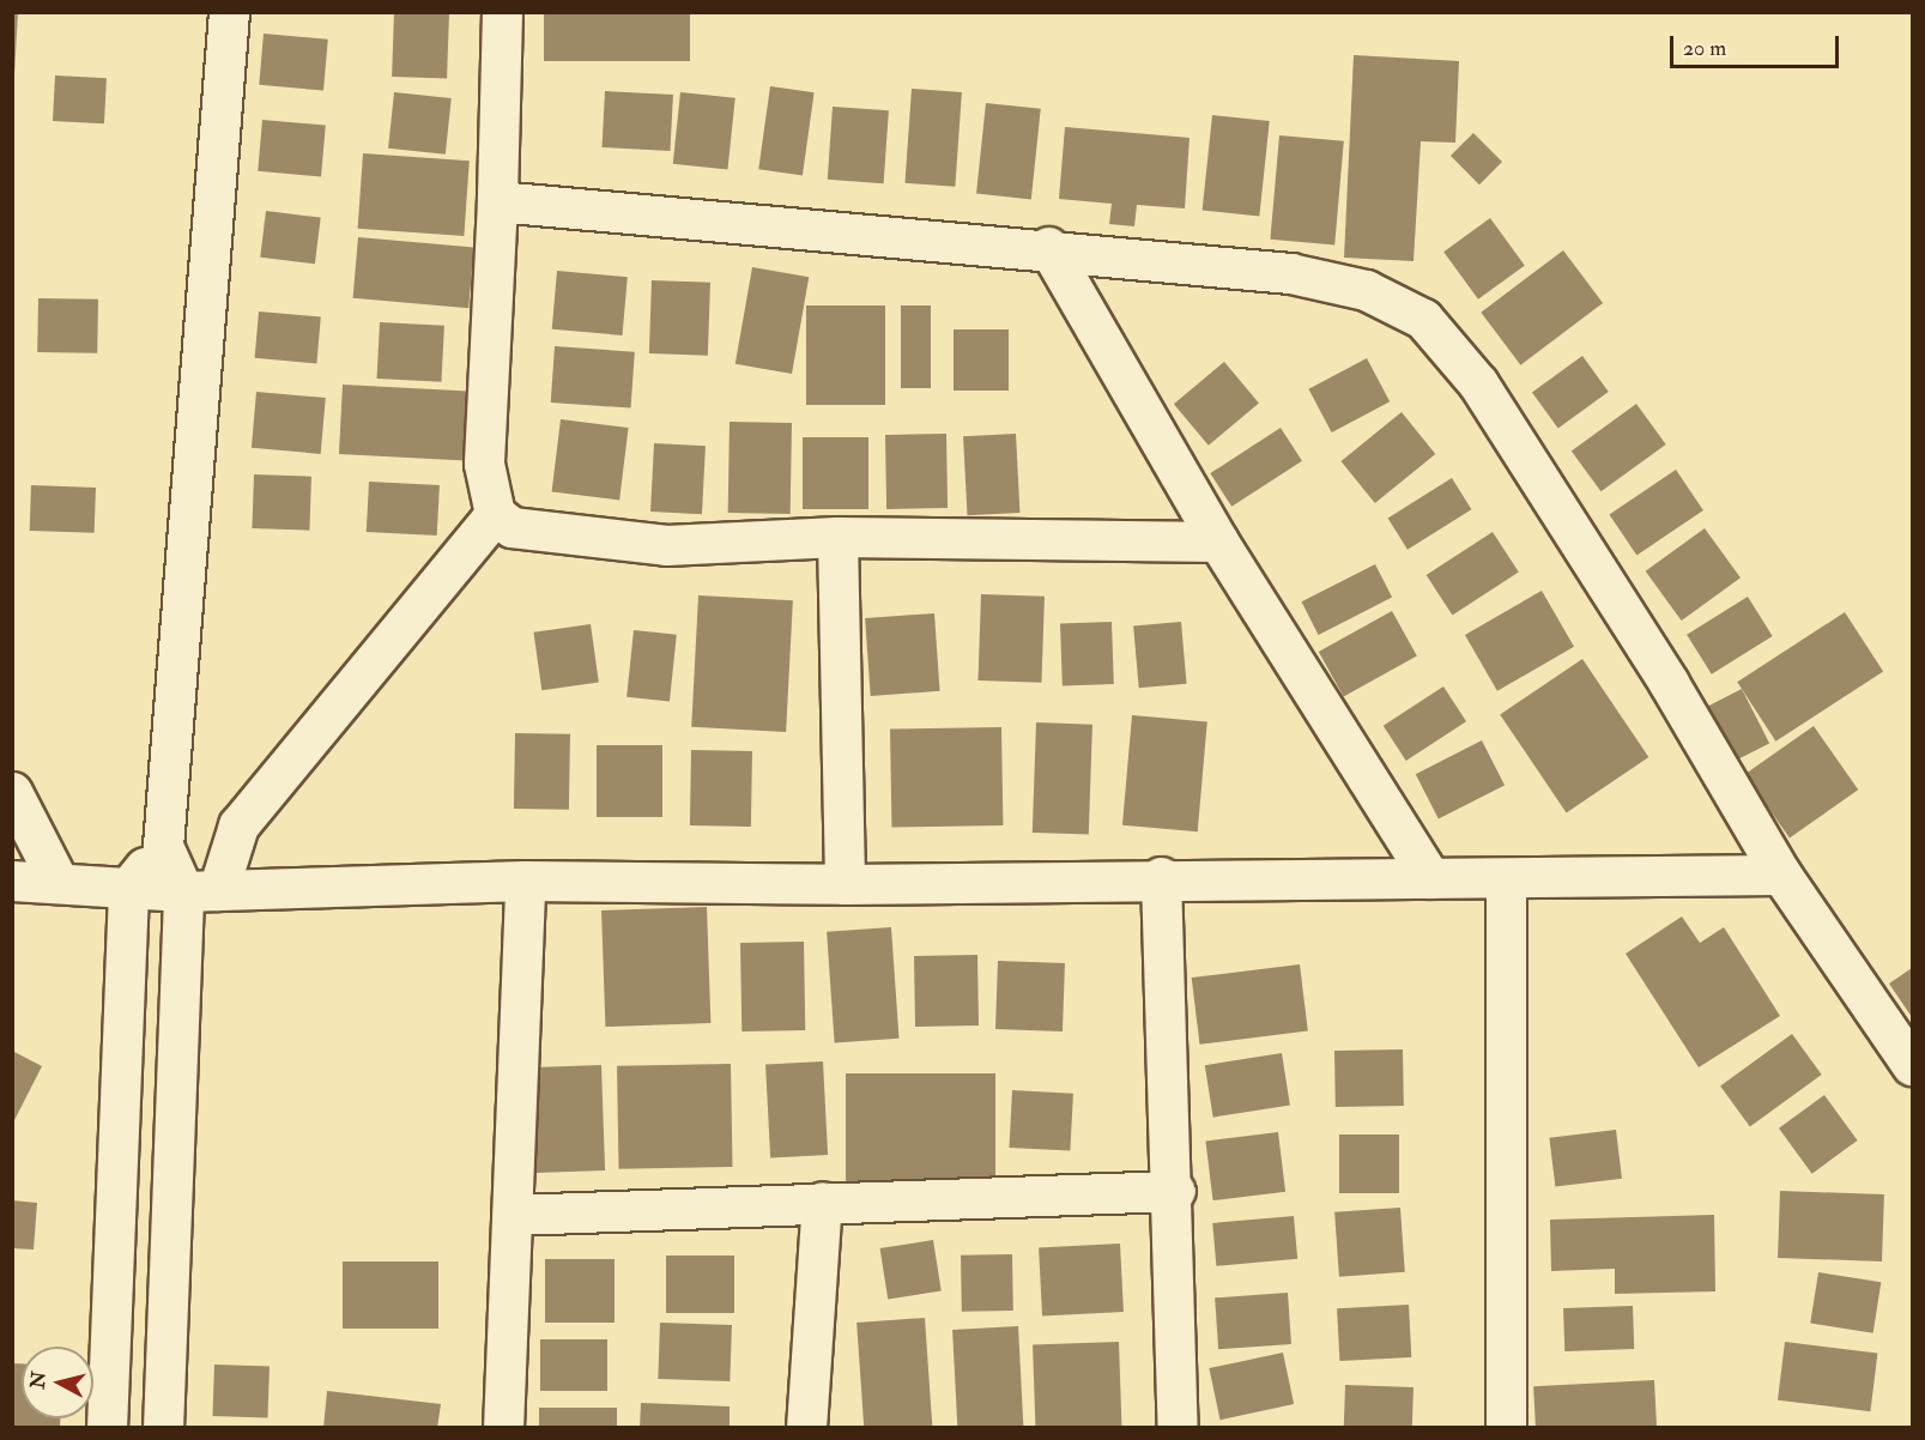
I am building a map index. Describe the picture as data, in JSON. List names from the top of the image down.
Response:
{
  "scale_bar": "20 m",
  "north": "left"
}
